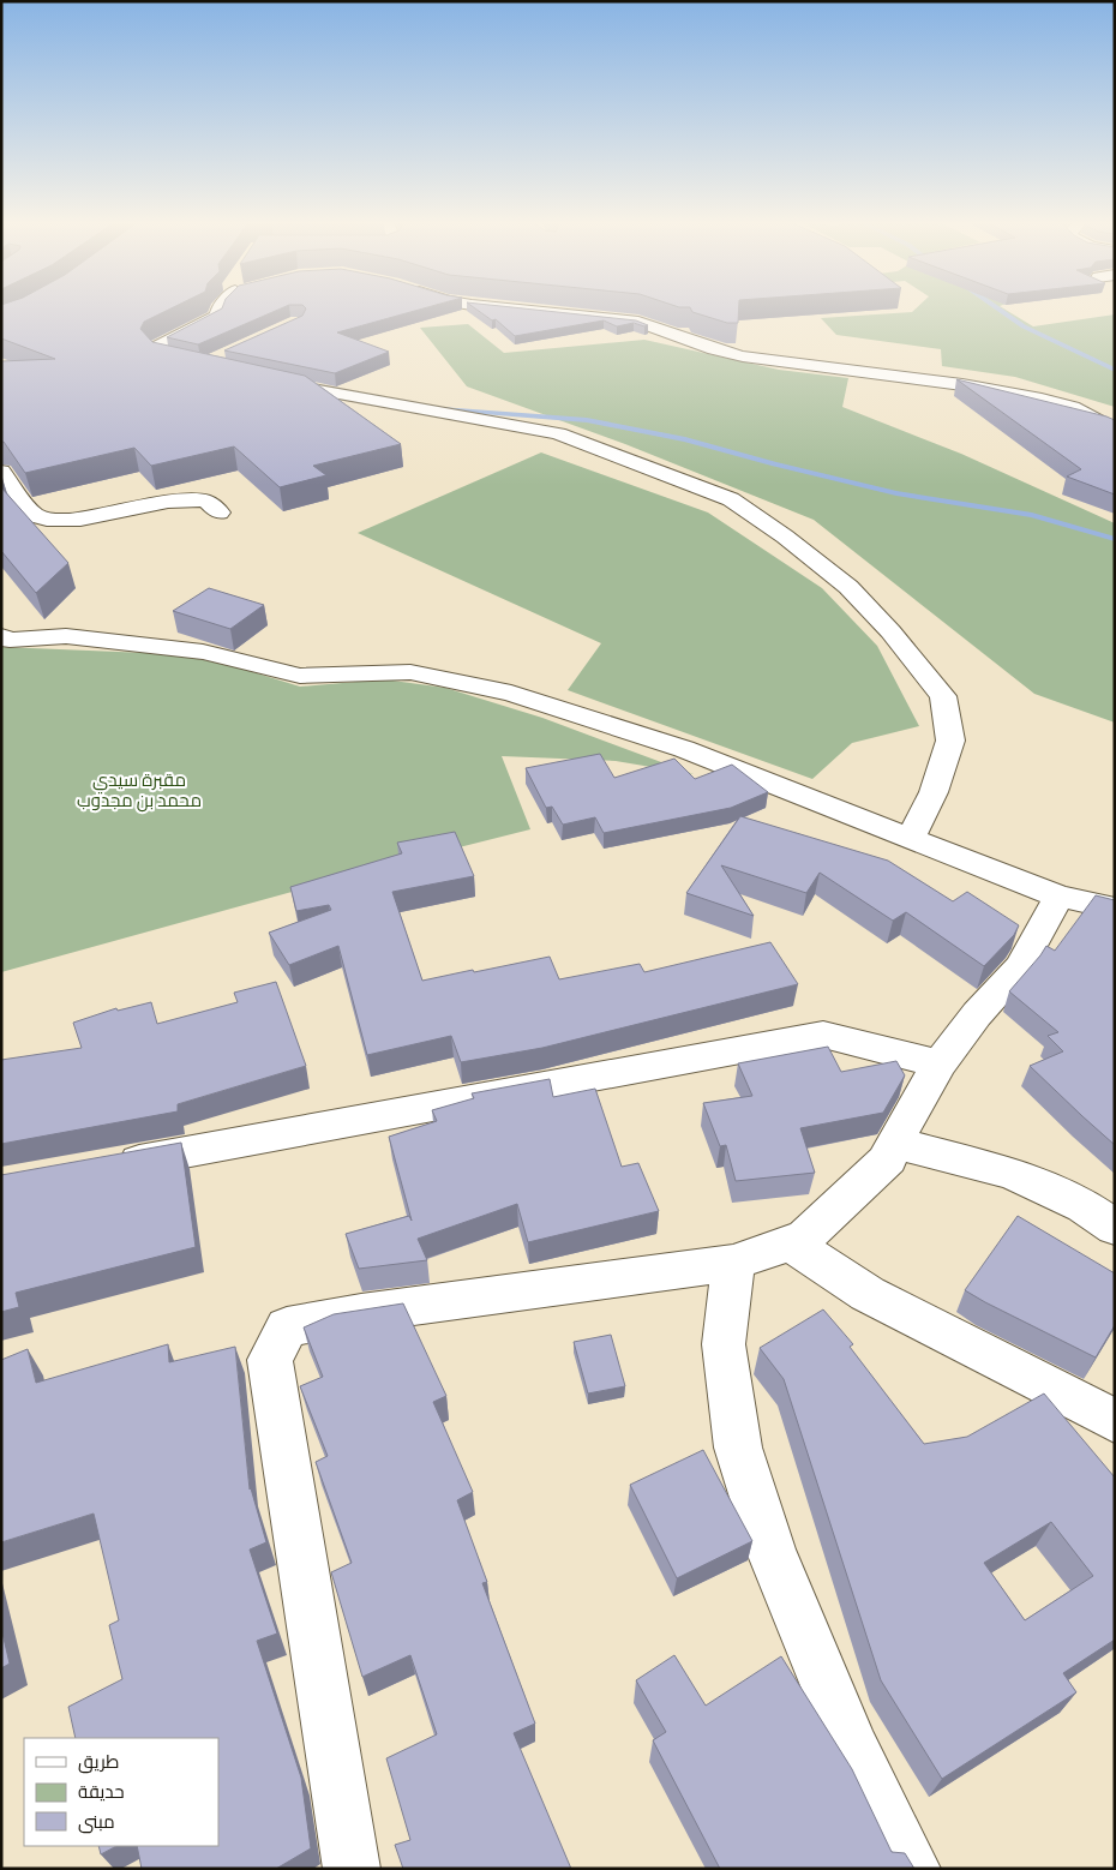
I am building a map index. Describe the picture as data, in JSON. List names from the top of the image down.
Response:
{
  "parks": ["مقبرة سيدي محمد بن مجدوب"],
  "legend": ["طريق", "حديقة", "مبنى"]
}
